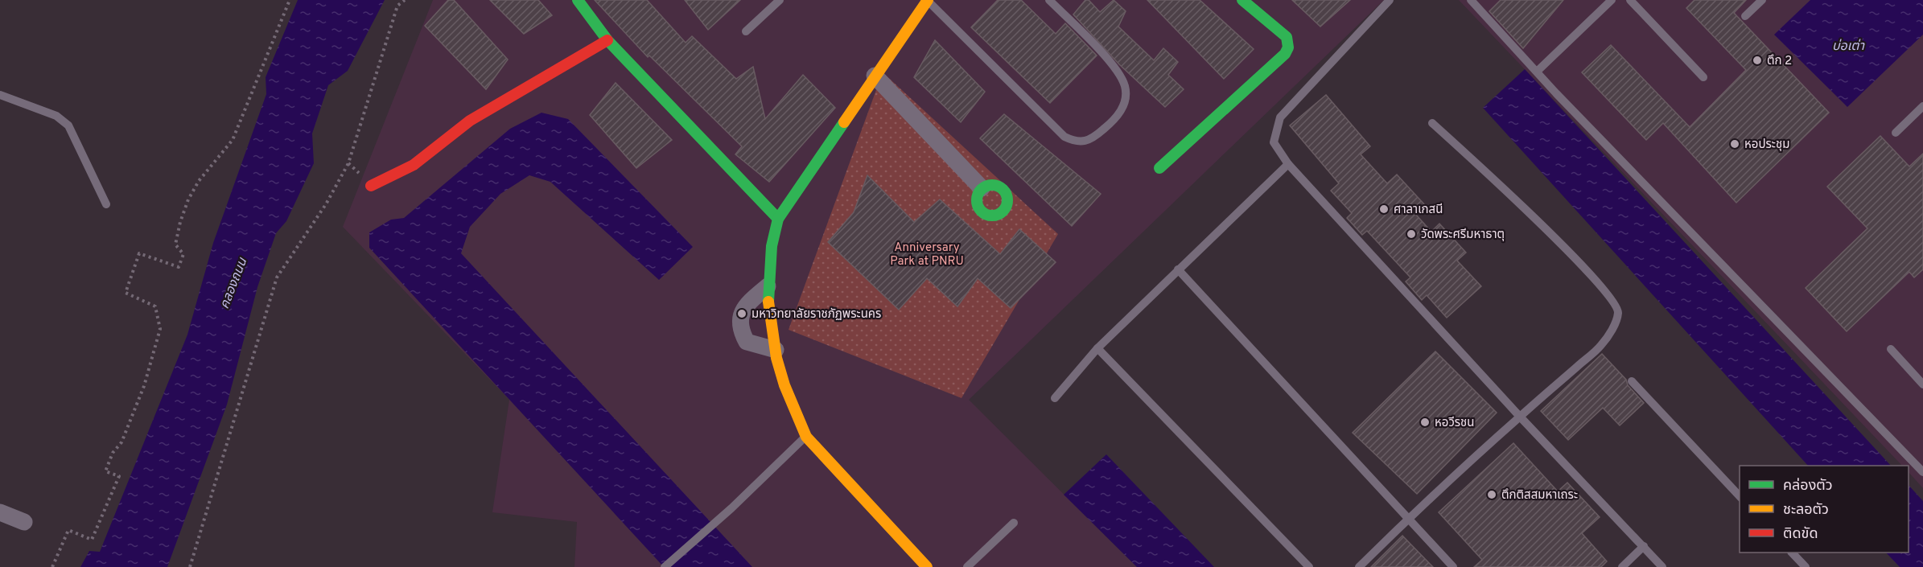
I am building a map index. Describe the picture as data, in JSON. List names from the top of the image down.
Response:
{
  "water": ["บ่อเต่า", "คลองถนน"],
  "parks": ["Anniversary Park at PNRU"],
  "places": [
    "ตึก 2",
    "หอประชุม",
    "ศาลาเกสนี",
    "วัดพระศรีมหาธาตุ",
    "มหาวิทยาลัยราชภัฏพระนคร",
    "หอวีรชน",
    "ตึกติสสมหาเถระ"
  ],
  "legend": ["คล่องตัว", "ชะลอตัว", "ติดขัด"]
}
